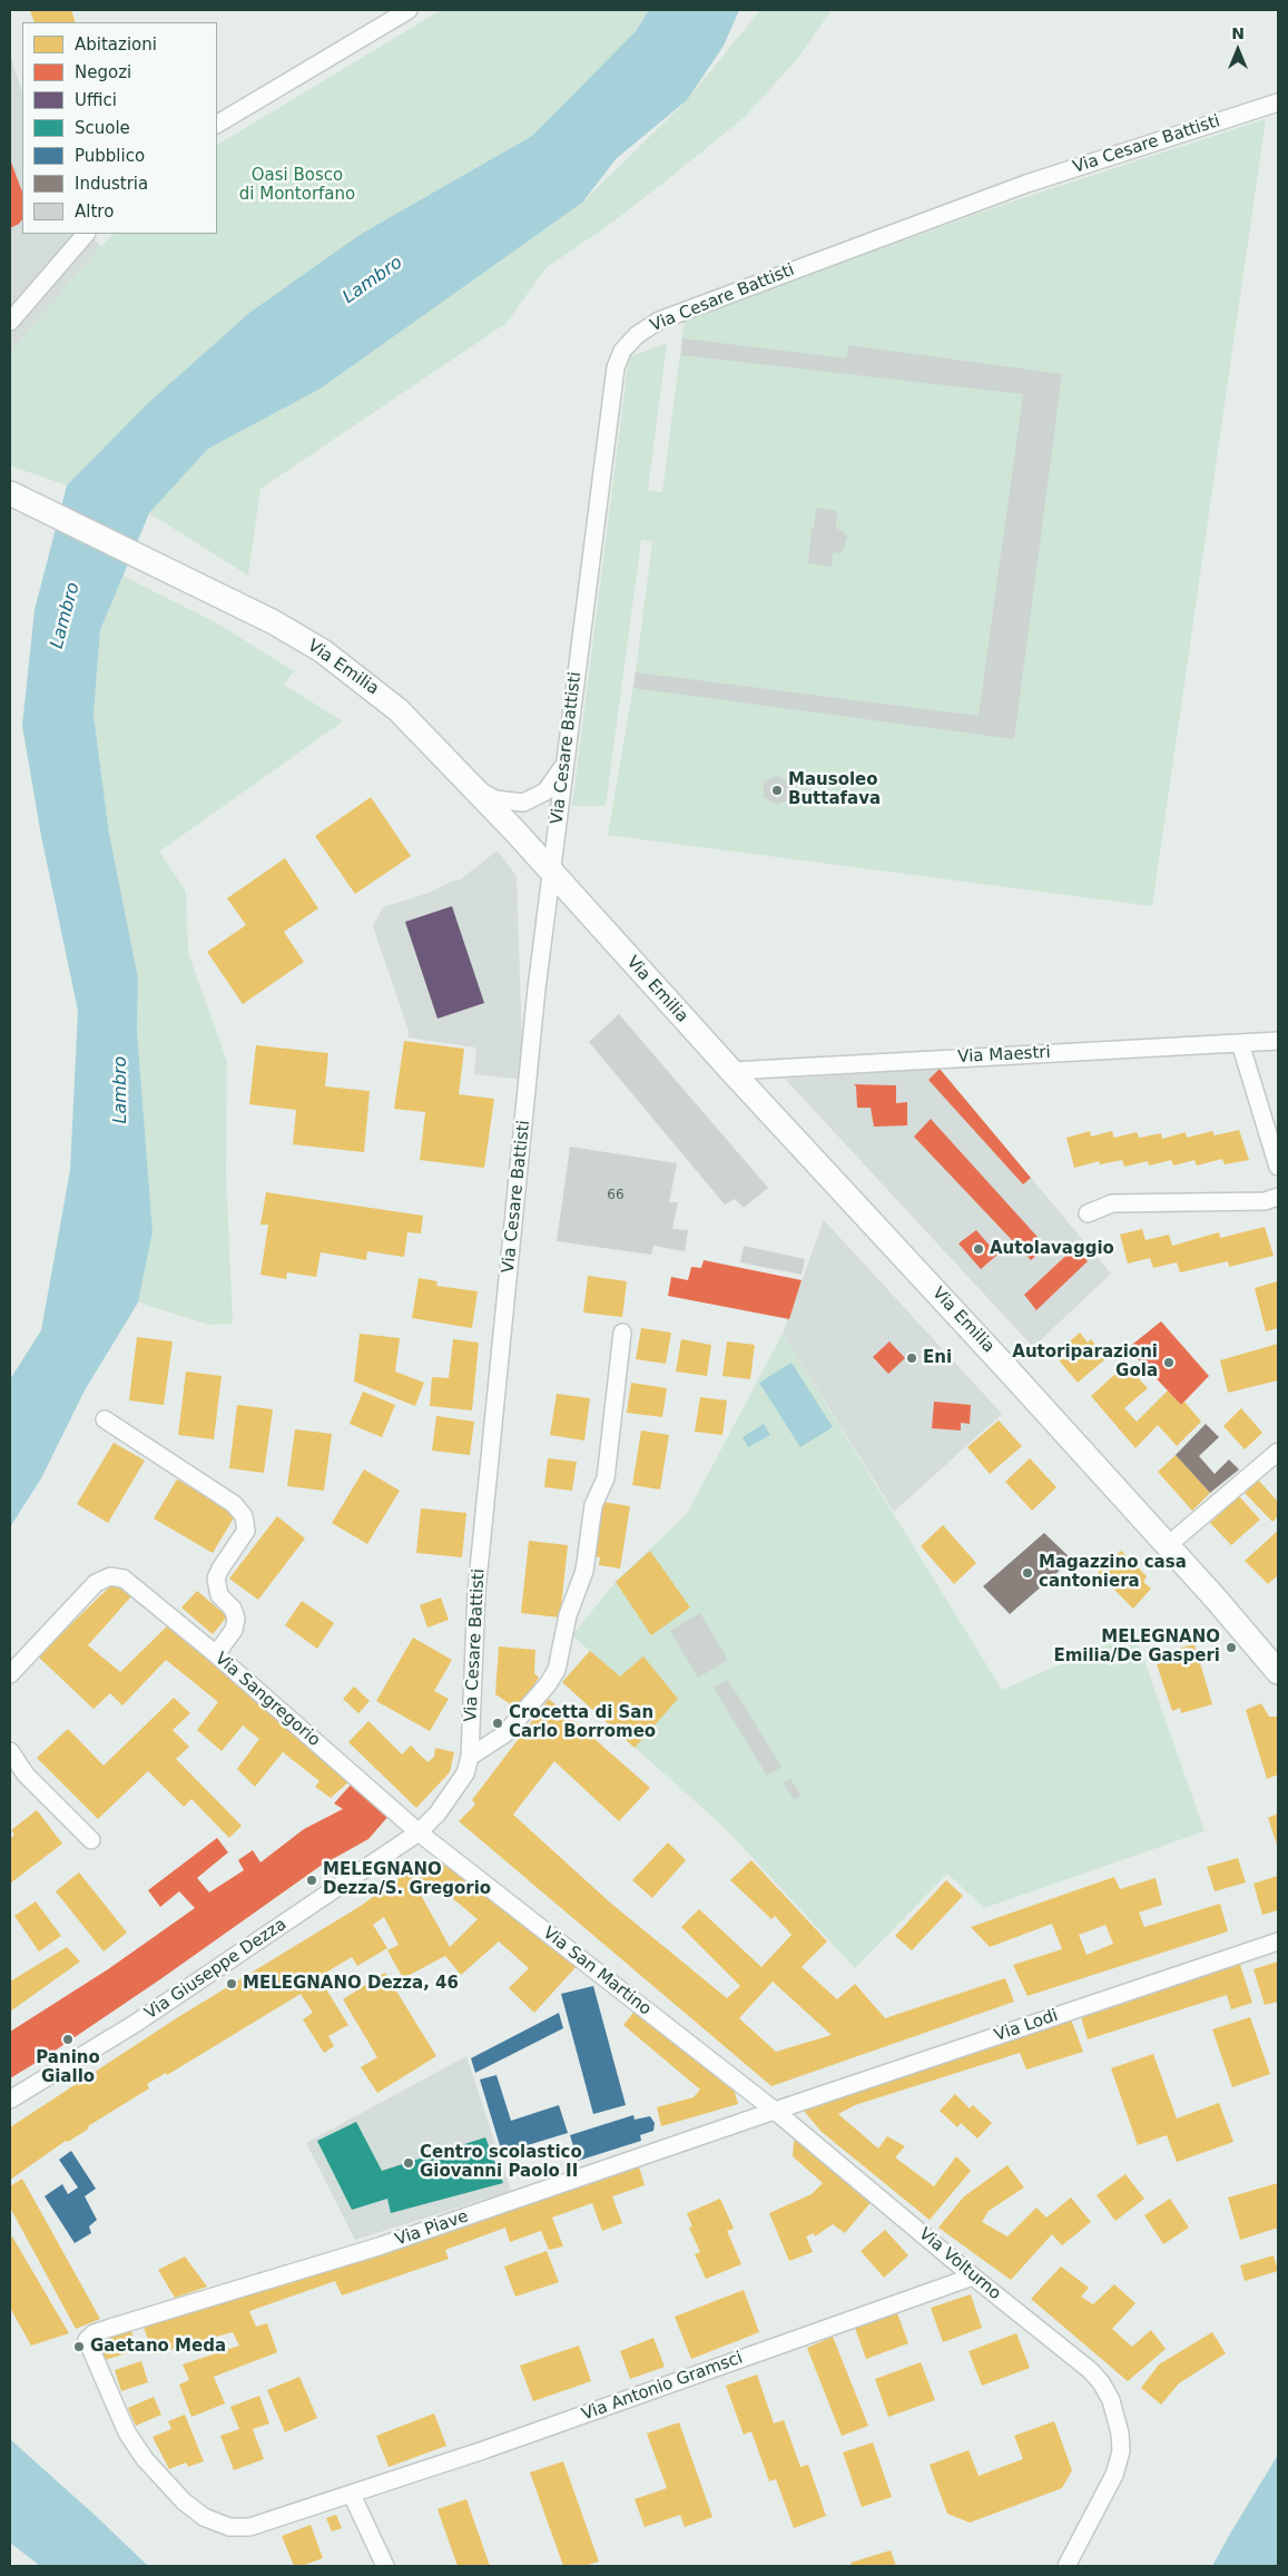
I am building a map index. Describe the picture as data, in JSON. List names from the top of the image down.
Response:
{
  "streets": {
    "street": [
      "Via Cesare Battisti",
      "Via Emilia",
      "Via Maestri",
      "Via Sangregorio",
      "Via Giuseppe Dezza",
      "Via San Martino",
      "Via Lodi",
      "Via Piave",
      "Via Volturno",
      "Via Antonio Gramsci"
    ]
  },
  "crossings": [
    ["Via Cesare Battisti", "Via Emilia"],
    ["Via Cesare Battisti", "Via Sangregorio"],
    ["Via Cesare Battisti", "Via Giuseppe Dezza"],
    ["Via Cesare Battisti", "Via San Martino"],
    ["Via Emilia", "Via Maestri"],
    ["Via Sangregorio", "Via Giuseppe Dezza"],
    ["Via Sangregorio", "Via San Martino"],
    ["Via Giuseppe Dezza", "Via San Martino"],
    ["Via San Martino", "Via Lodi"],
    ["Via San Martino", "Via Piave"],
    ["Via San Martino", "Via Volturno"],
    ["Via Lodi", "Via Piave"],
    ["Via Lodi", "Via Volturno"],
    ["Via Piave", "Via Volturno"],
    ["Via Piave", "Via Antonio Gramsci"],
    ["Via Volturno", "Via Antonio Gramsci"]
  ],
  "water": ["Lambro"],
  "parks": ["Oasi Bosco di Montorfano"],
  "places": [
    "Mausoleo Buttafava",
    "Autolavaggio",
    "Eni",
    "Autoriparazioni Gola",
    "Magazzino casa cantoniera",
    "MELEGNANO Emilia/De Gasperi",
    "Crocetta di San Carlo Borromeo",
    "MELEGNANO Dezza/S. Gregorio",
    "MELEGNANO Dezza, 46",
    "Panino Giallo",
    "Centro scolastico Giovanni Paolo II",
    "Gaetano Meda"
  ],
  "house_numbers": ["66"],
  "legend": [
    "Abitazioni",
    "Negozi",
    "Uffici",
    "Scuole",
    "Pubblico",
    "Industria",
    "Altro"
  ],
  "north": "top"
}
